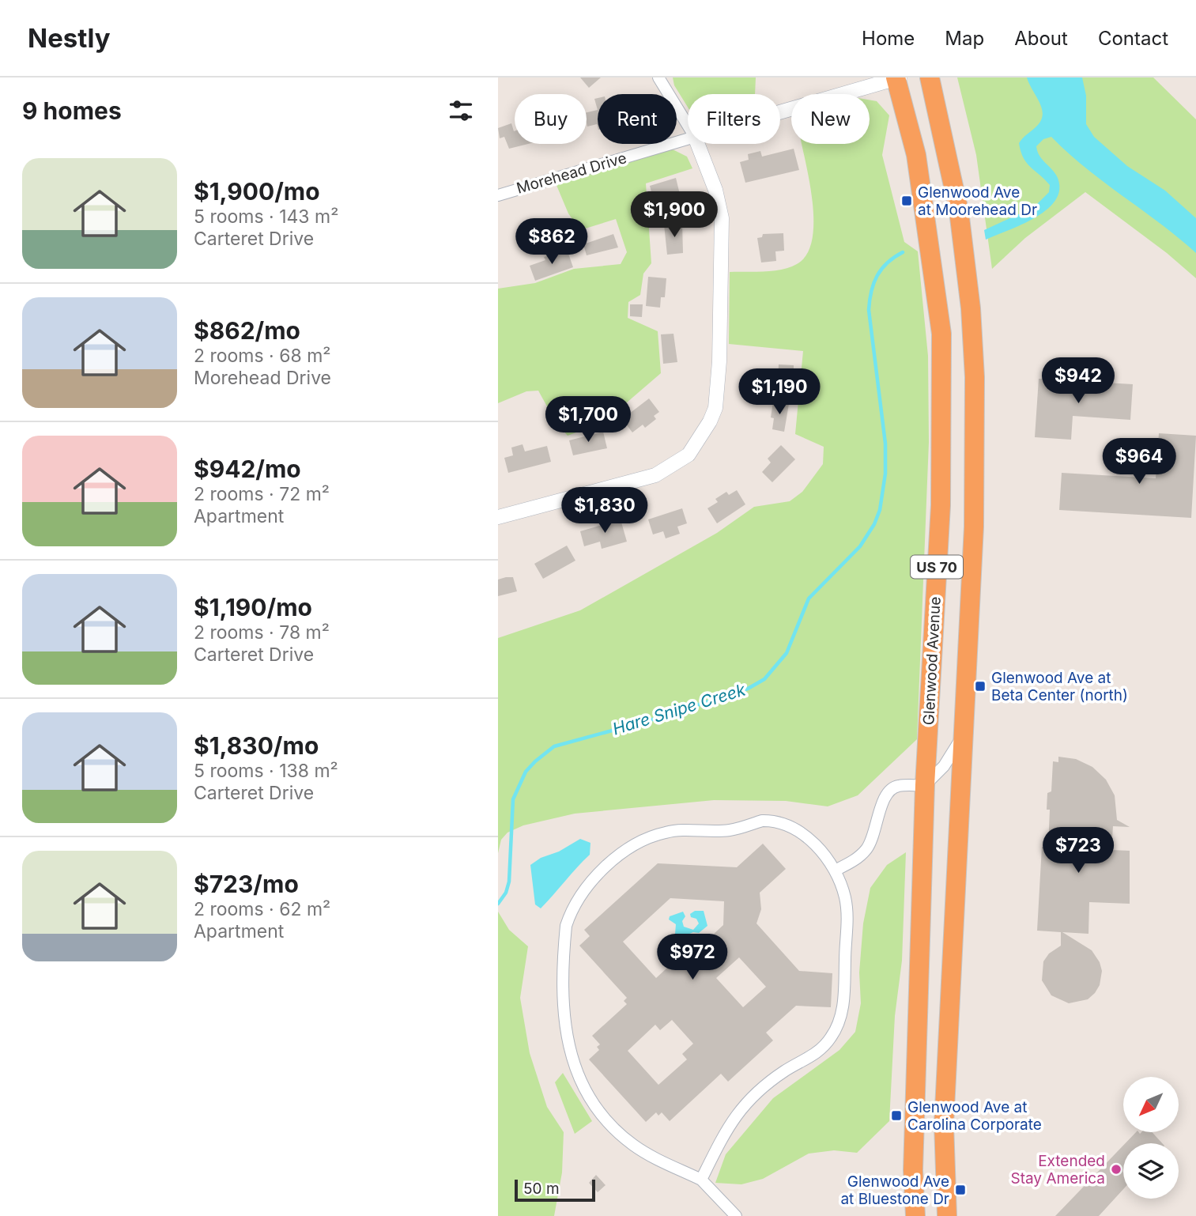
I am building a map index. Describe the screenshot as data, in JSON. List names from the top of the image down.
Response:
{
  "streets": {
    "highway": ["US 70", "Glenwood Avenue"],
    "street": ["Morehead Drive"]
  },
  "crossings": [
    ["Morehead Drive", "Glenwood Avenue"]
  ],
  "water": ["Hare Snipe Creek"],
  "places": {
    "transit": [
      "Glenwood Ave at Moorehead Dr",
      "Glenwood Ave at Beta Center (north)",
      "Glenwood Ave at Carolina Corporate",
      "Glenwood Ave at Bluestone Dr"
    ],
    "other": ["Extended Stay America"]
  },
  "scale_bar": "50 m",
  "north": "bottom left",
  "page": {
    "header": "Nestly",
    "nav": [
      "Home",
      "Map",
      "About",
      "Contact"
    ],
    "heading": "9 homes",
    "chip": [
      "Buy",
      "Rent",
      "Filters",
      "New"
    ],
    "list": [
      {
        "name": "$1,900/mo",
        "note": "5 rooms · 143 m² · Carteret Drive"
      },
      {
        "name": "$862/mo",
        "note": "2 rooms · 68 m² · Morehead Drive"
      },
      {
        "name": "$942/mo",
        "note": "2 rooms · 72 m² · Apartment"
      },
      {
        "name": "$1,190/mo",
        "note": "2 rooms · 78 m² · Carteret Drive"
      },
      {
        "name": "$1,830/mo",
        "note": "5 rooms · 138 m² · Carteret Drive"
      },
      {
        "name": "$723/mo",
        "note": "2 rooms · 62 m² · Apartment"
      }
    ],
    "price": [
      "$1,900",
      "$862",
      "$942",
      "$1,190",
      "$1,700",
      "$964",
      "$1,830",
      "$723",
      "$972"
    ],
    "scale": "50 m"
  }
}
